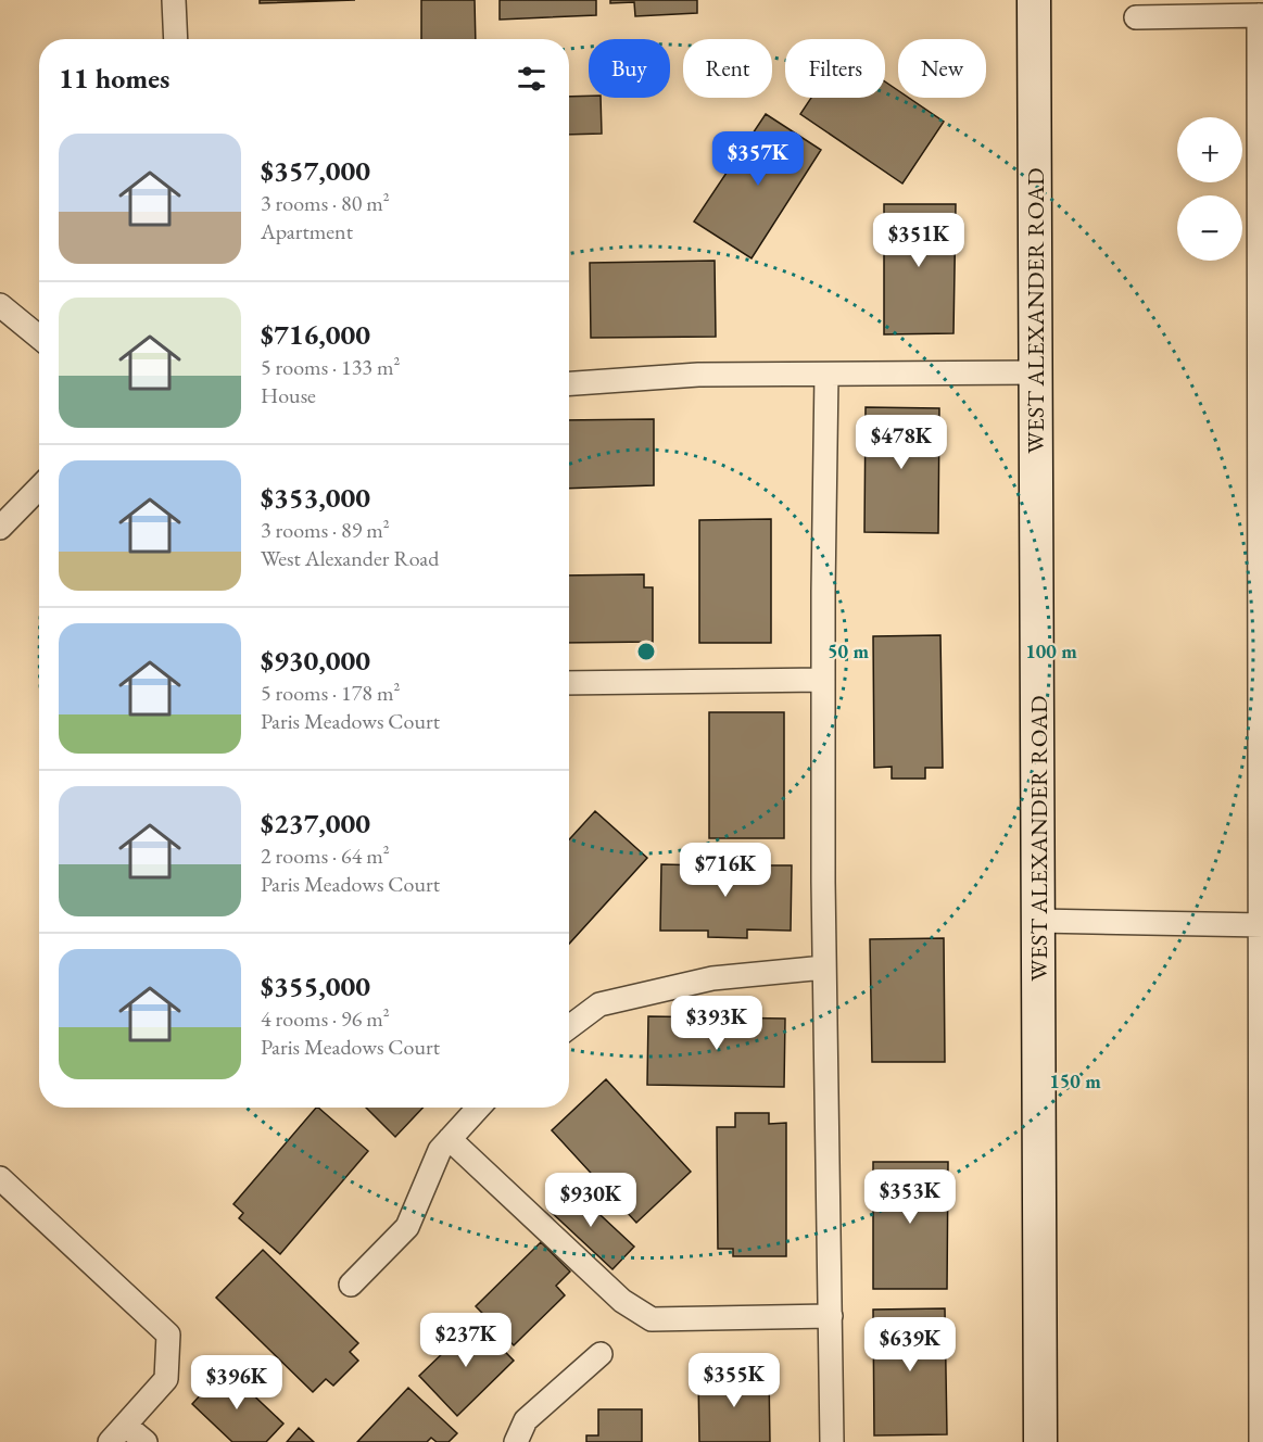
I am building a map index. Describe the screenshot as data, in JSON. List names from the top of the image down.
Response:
{
  "streets": {
    "main road": ["WEST ALEXANDER ROAD"]
  },
  "page": {
    "chip": [
      "Buy",
      "Rent",
      "Filters",
      "New"
    ],
    "heading": "11 homes",
    "map_buttons": ["+", "−"],
    "list": [
      {
        "name": "$357,000",
        "note": "3 rooms · 80 m² · Apartment"
      },
      {
        "name": "$716,000",
        "note": "5 rooms · 133 m² · House"
      },
      {
        "name": "$353,000",
        "note": "3 rooms · 89 m² · West Alexander Road"
      },
      {
        "name": "$930,000",
        "note": "5 rooms · 178 m² · Paris Meadows Court"
      },
      {
        "name": "$237,000",
        "note": "2 rooms · 64 m² · Paris Meadows Court"
      },
      {
        "name": "$355,000",
        "note": "4 rooms · 96 m² · Paris Meadows Court"
      }
    ],
    "price": [
      "$357K",
      "$351K",
      "$478K",
      "$716K",
      "$393K",
      "$353K",
      "$930K",
      "$237K",
      "$639K",
      "$355K",
      "$396K"
    ]
  },
  "rings": ["50 m", "100 m", "150 m"]
}
